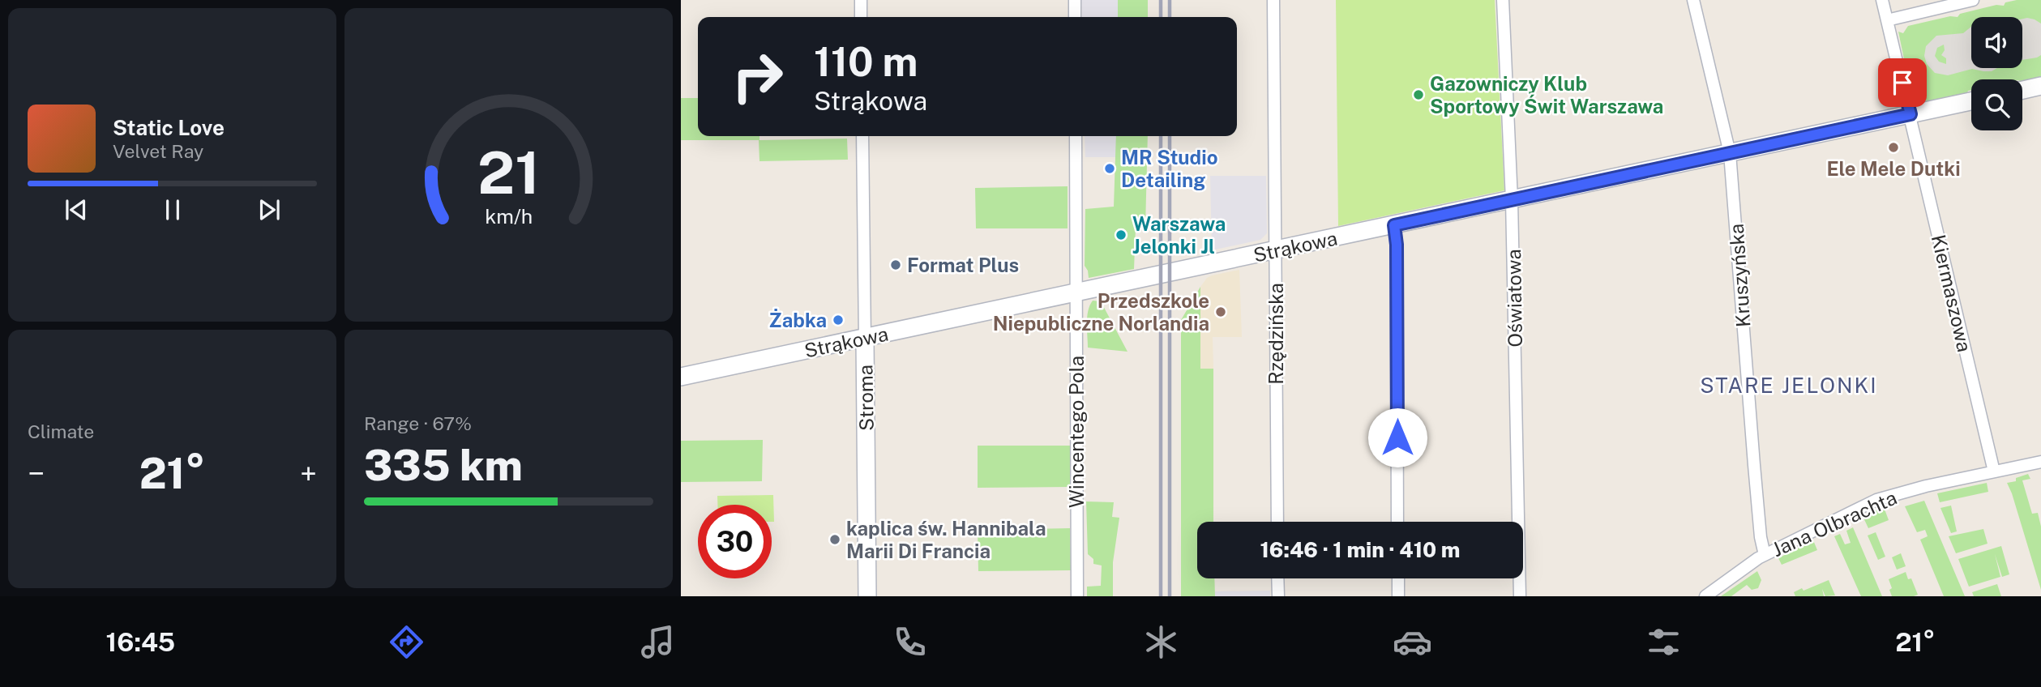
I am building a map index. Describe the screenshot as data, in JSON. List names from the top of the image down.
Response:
{
  "streets": {
    "street": [
      "Strąkowa",
      "Kruszyńska",
      "Kiermaszowa",
      "Oświatowa",
      "Rzędzińska",
      "Stroma",
      "Wincentego Pola",
      "Jana Olbrachta"
    ]
  },
  "crossings": [
    ["Strąkowa", "Kruszyńska"],
    ["Strąkowa", "Kiermaszowa"],
    ["Strąkowa", "Oświatowa"],
    ["Strąkowa", "Rzędzińska"],
    ["Strąkowa", "Stroma"],
    ["Strąkowa", "Wincentego Pola"],
    ["Kruszyńska", "Jana Olbrachta"],
    ["Kiermaszowa", "Jana Olbrachta"]
  ],
  "districts": ["STARE JELONKI"],
  "places": [
    "Gazowniczy Klub Sportowy Świt Warszawa",
    "Ele Mele Dutki",
    "MR Studio Detailing",
    "Warszawa Jelonki Jl",
    "Format Plus",
    "Przedszkole Niepubliczne Norlandia",
    "Żabka",
    "kaplica św. Hannibala Marii Di Francia"
  ],
  "page": {
    "turn": ["110 m", "Strąkowa"],
    "song": ["Static Love", "Velvet Ray"],
    "tile": [
      "Climate",
      ["Range · 67%", "335 km"]
    ],
    "heat": ["−", "21°", "+"],
    "limit": "30",
    "trip": "16:46 · 1 min · 410 m",
    "tabs": ["16:45", "21°"],
    "gauge": ["21", "km/h"]
  }
}
